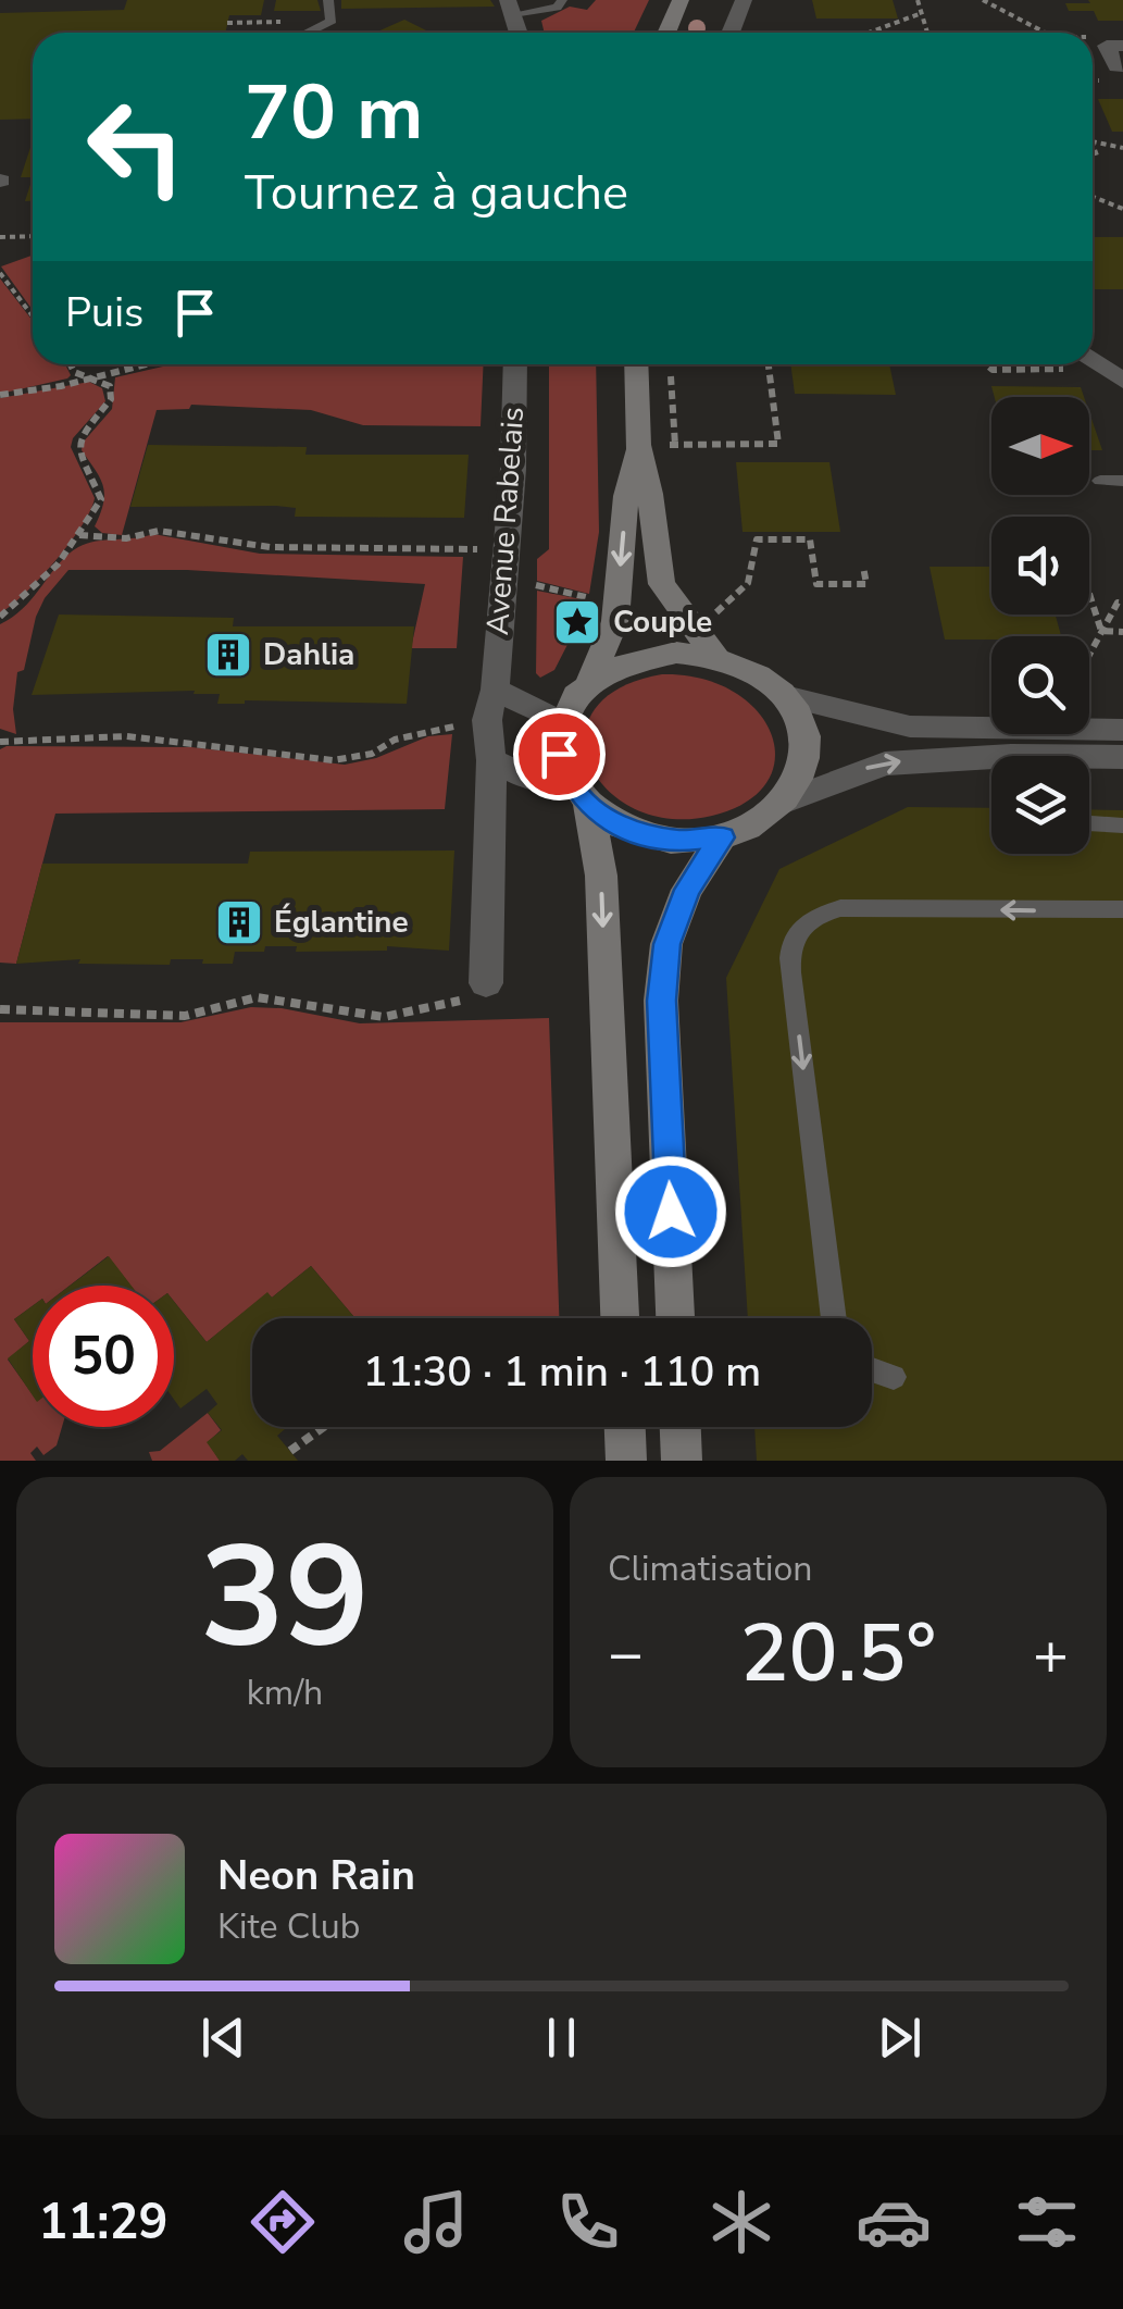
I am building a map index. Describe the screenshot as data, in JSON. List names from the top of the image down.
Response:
{
  "streets": {
    "street": ["Avenue Rabelais"]
  },
  "places": {
    "place": ["Couple"],
    "building": ["Dahlia", "Églantine"]
  },
  "north": "right",
  "page": {
    "turn": ["70 m", "Tournez à gauche"],
    "then": "Puis",
    "limit": "50",
    "trip": "11:30 · 1 min · 110 m",
    "tile": [
      ["39", "km/h"],
      "Climatisation"
    ],
    "heat": ["−", "20.5°", "+"],
    "song": ["Neon Rain", "Kite Club"],
    "tabs": "11:29"
  }
}
